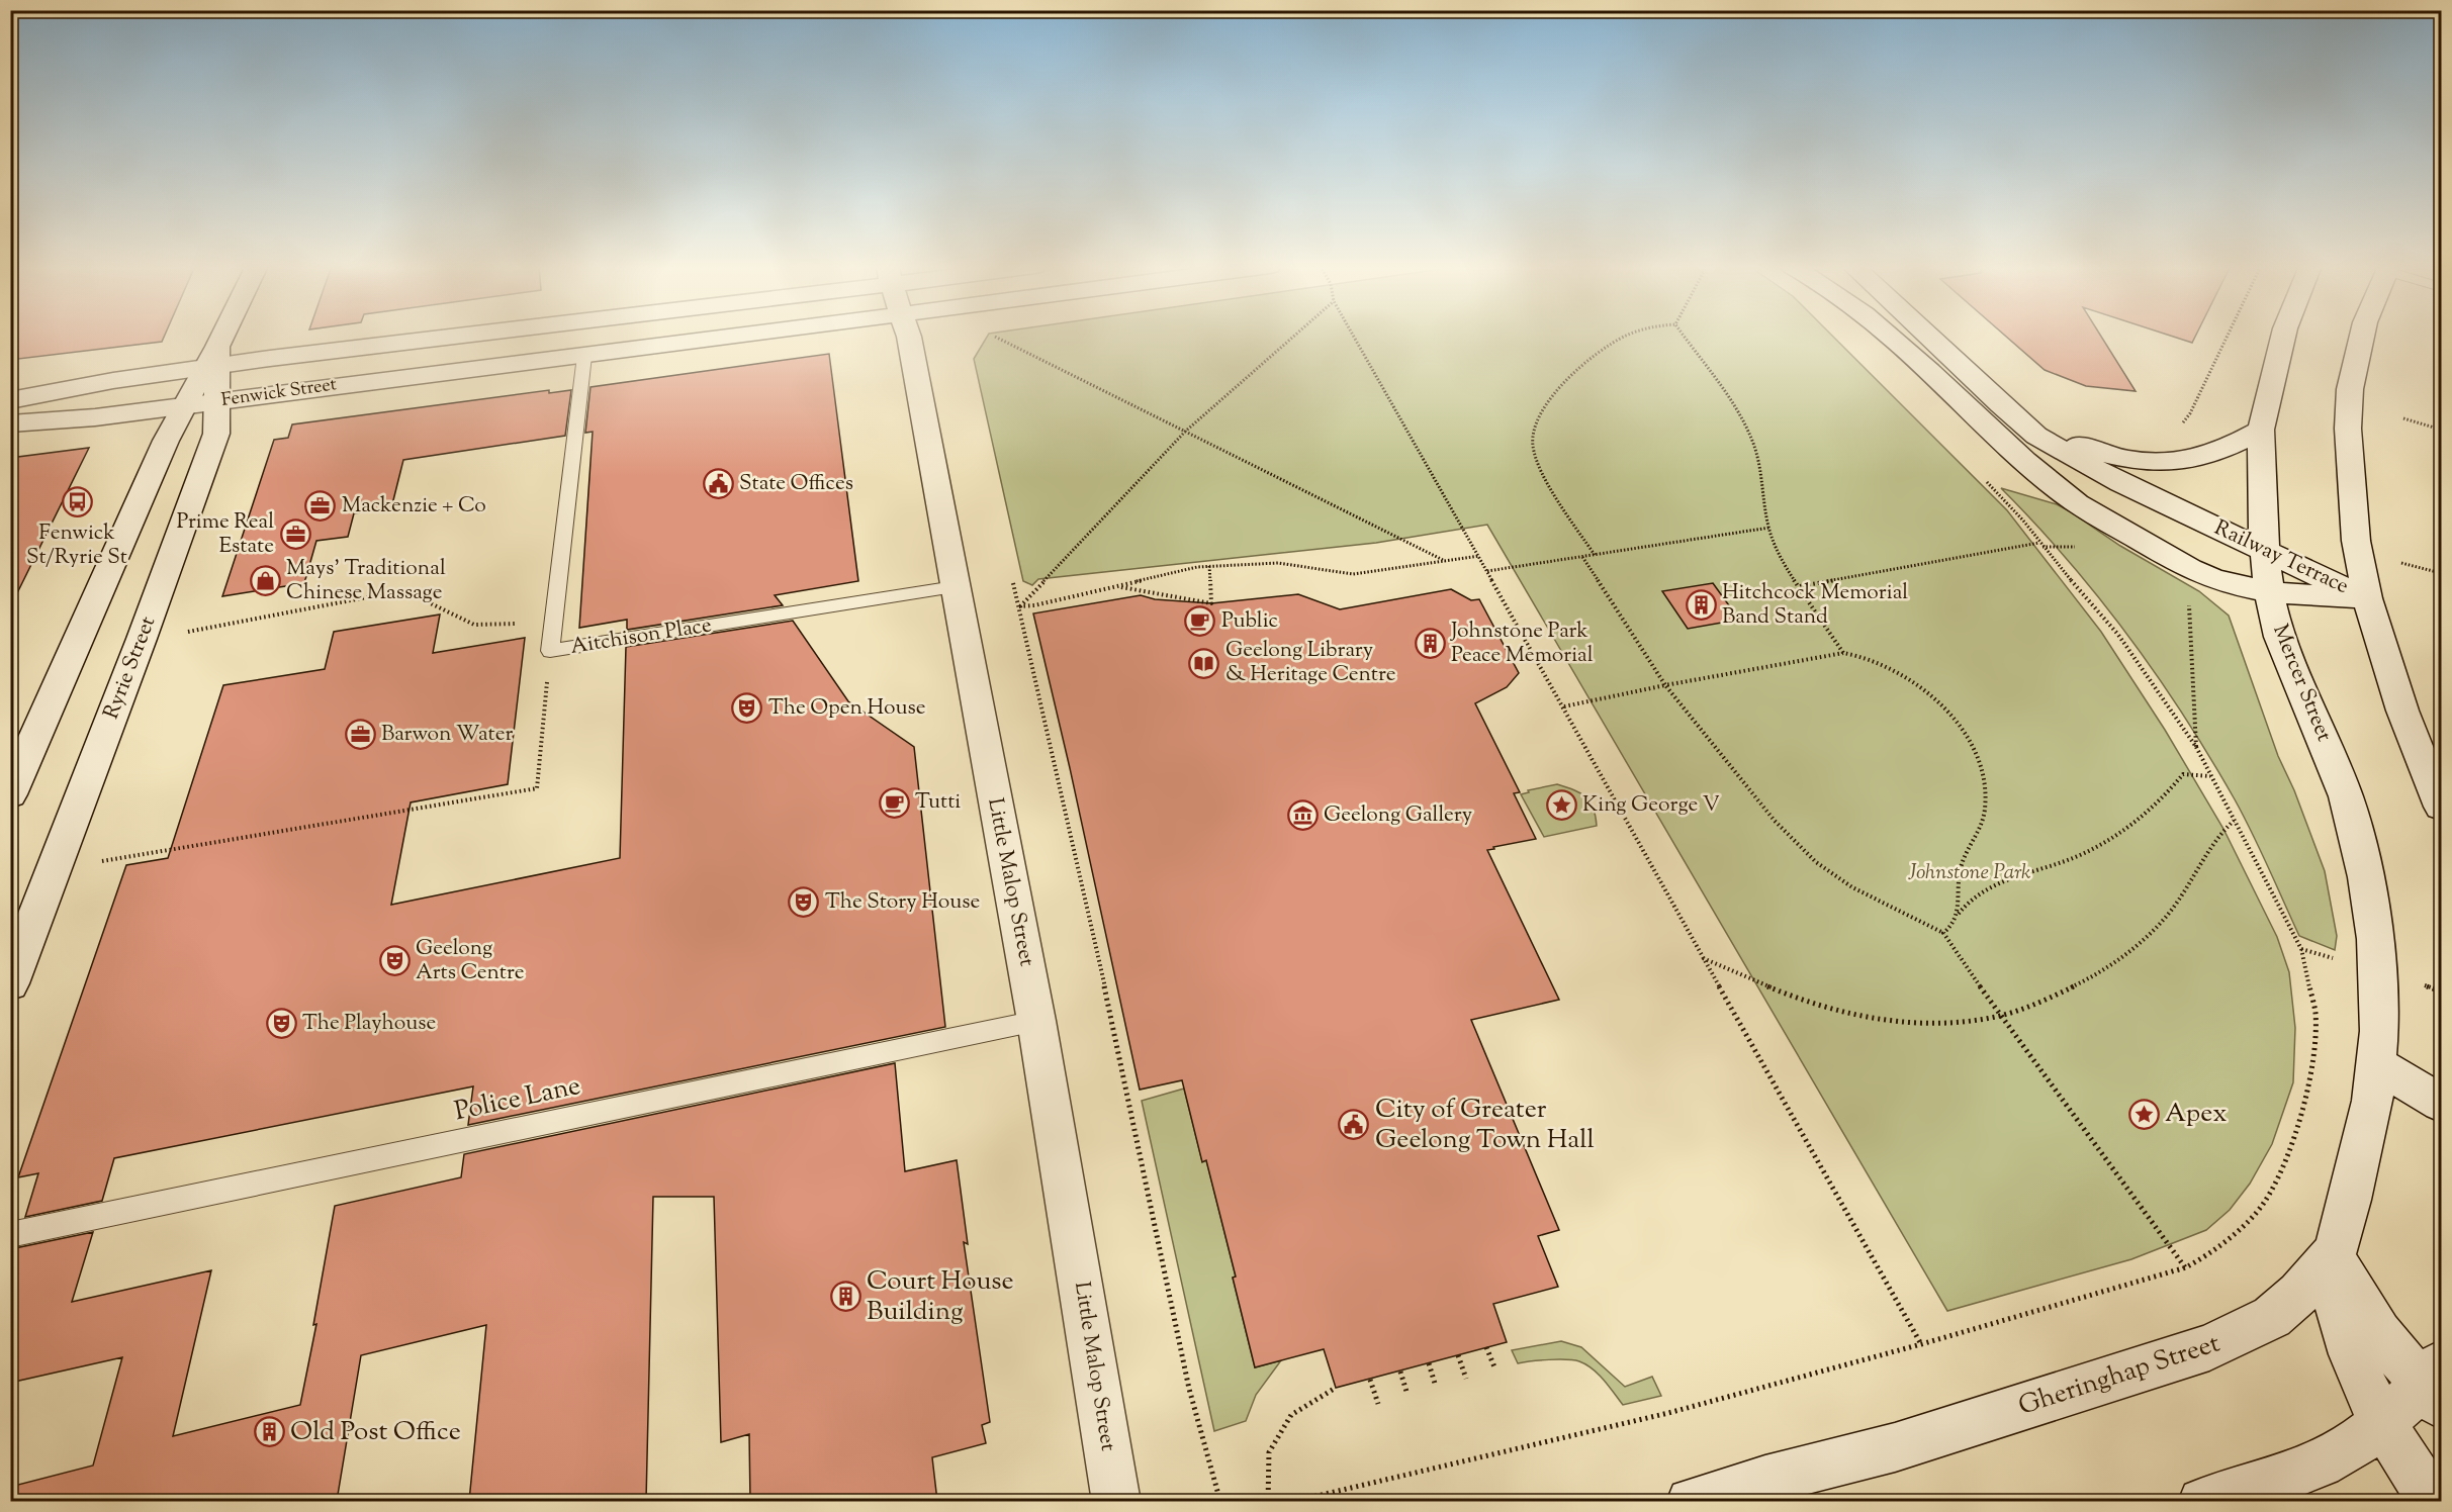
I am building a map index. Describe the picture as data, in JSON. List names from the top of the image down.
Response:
{
  "streets": {
    "street": [
      "Fenwick Street",
      "Railway Terrace",
      "Aitchison Place",
      "Ryrie Street",
      "Mercer Street",
      "Little Malop Street",
      "Gheringhap Street"
    ],
    "lane": ["Police Lane"]
  },
  "crossings": [
    ["Fenwick Street", "Aitchison Place"],
    ["Fenwick Street", "Ryrie Street"],
    ["Railway Terrace", "Mercer Street"],
    ["Aitchison Place", "Little Malop Street"],
    ["Mercer Street", "Gheringhap Street"],
    ["Little Malop Street", "Police Lane"]
  ],
  "parks": ["Johnstone Park"],
  "places": {
    "public building": ["State Offices", "City of Greater Geelong Town Hall"],
    "bus stop": ["Fenwick St/Ryrie St"],
    "office": ["Mackenzie + Co", "Prime Real Estate", "Barwon Water"],
    "shop": ["Mays' Traditional Chinese Massage"],
    "building": [
      "Hitchcock Memorial Band Stand",
      "Johnstone Park Peace Memorial",
      "Court House Building",
      "Old Post Office"
    ],
    "cafe": ["Public", "Tutti"],
    "library": ["Geelong Library & Heritage Centre"],
    "theatre": [
      "The Open House",
      "The Story House",
      "Geelong Arts Centre",
      "The Playhouse"
    ],
    "place": ["King George V", "Apex"],
    "museum": ["Geelong Gallery"]
  }
}
